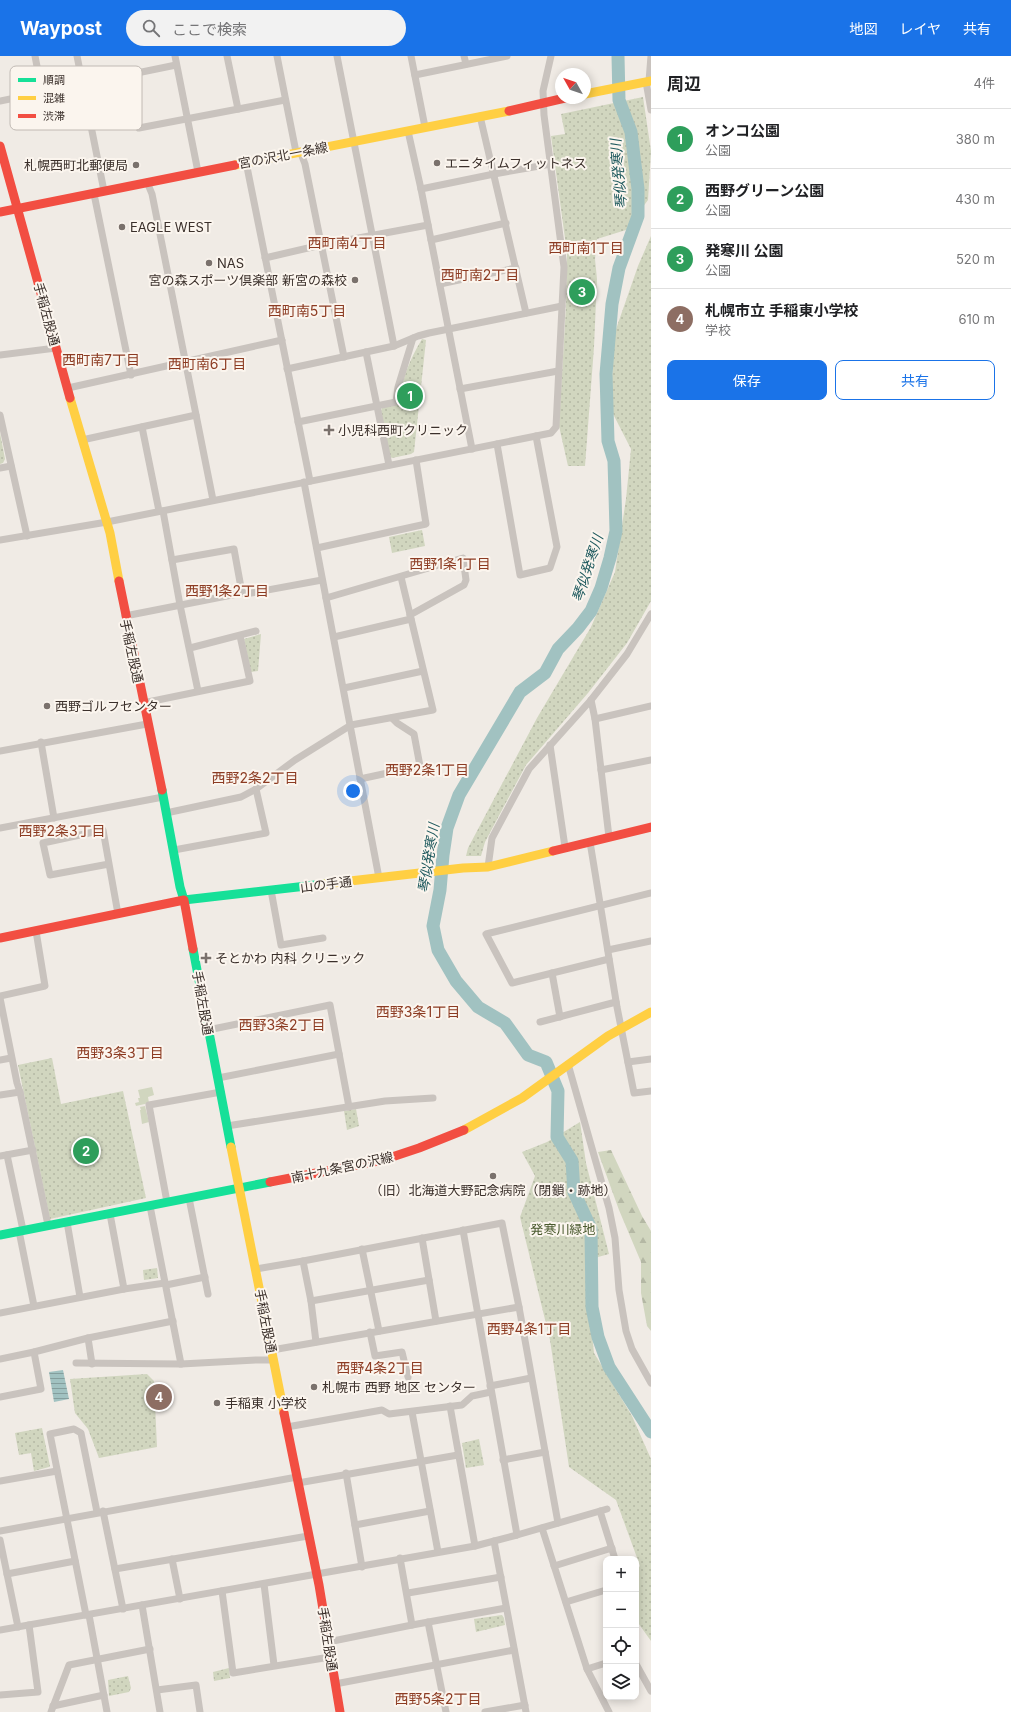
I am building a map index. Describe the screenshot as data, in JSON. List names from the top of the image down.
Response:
{
  "streets": {
    "main road": [
      "宮の沢北一条線",
      "手稲左股通",
      "山の手通",
      "南十九条宮の沢線"
    ]
  },
  "crossings": [
    ["宮の沢北一条線", "手稲左股通"],
    ["手稲左股通", "山の手通"],
    ["手稲左股通", "南十九条宮の沢線"]
  ],
  "districts": [
    "西町南4丁目",
    "西町南1丁目",
    "西町南2丁目",
    "西町南5丁目",
    "西町南7丁目",
    "西町南6丁目",
    "西野1条1丁目",
    "西野1条2丁目",
    "西野2条1丁目",
    "西野2条2丁目",
    "西野2条3丁目",
    "西野3条1丁目",
    "西野3条2丁目",
    "西野3条3丁目",
    "西野4条1丁目",
    "西野4条2丁目",
    "西野5条2丁目"
  ],
  "water": ["琴似発寒川"],
  "parks": ["発寒川緑地"],
  "places": {
    "other": [
      "エニタイムフィットネス",
      "札幌西町北郵便局",
      "EAGLE WEST",
      "NAS",
      "宮の森スポーツ倶楽部 新宮の森校",
      "西野ゴルフセンター",
      "（旧）北海道大野記念病院（閉鎖・跡地）",
      "札幌市 西野 地区 センター",
      "手稲東 小学校"
    ],
    "health": ["小児科西町クリニック", "そとかわ 内科 クリニック"]
  },
  "legend": ["順調", "混雑", "渋滞"],
  "north": "top left",
  "page": {
    "header": "Waypost",
    "search": "ここで検索",
    "nav": ["地図", "レイヤ", "共有"],
    "heading": ["周辺", "4件"],
    "list": [
      {
        "mark": "1",
        "name": "オンコ公園",
        "note": "公園",
        "value": "380 m"
      },
      {
        "mark": "2",
        "name": "西野グリーン公園",
        "note": "公園",
        "value": "430 m"
      },
      {
        "mark": "3",
        "name": "発寒川 公園",
        "note": "公園",
        "value": "520 m"
      },
      {
        "mark": "4",
        "name": "札幌市立 手稲東小学校",
        "note": "学校",
        "value": "610 m"
      }
    ],
    "pins": [
      "3",
      "1",
      "2",
      "4"
    ],
    "buttons": ["保存", "共有"],
    "map_buttons": ["+", "−"]
  }
}
